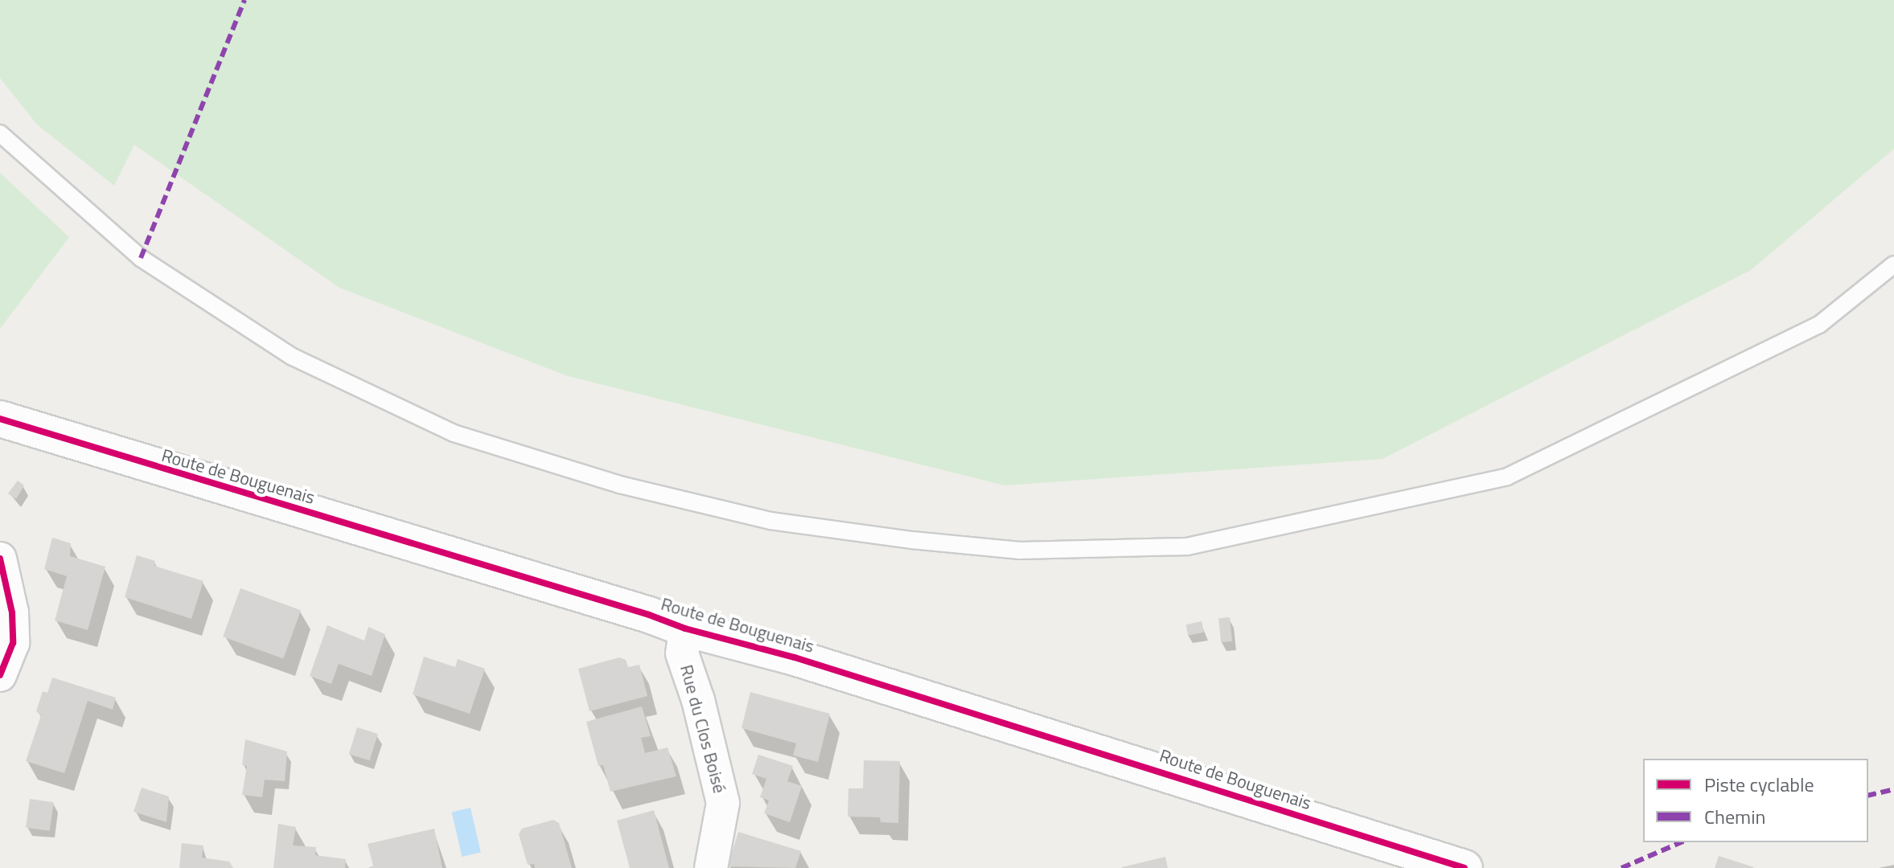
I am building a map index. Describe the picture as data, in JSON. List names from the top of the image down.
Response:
{
  "streets": {
    "street": ["Route de Bouguenais", "Rue du Clos Boisé"]
  },
  "crossings": [
    ["Route de Bouguenais", "Rue du Clos Boisé"]
  ],
  "legend": ["Piste cyclable", "Chemin"]
}
